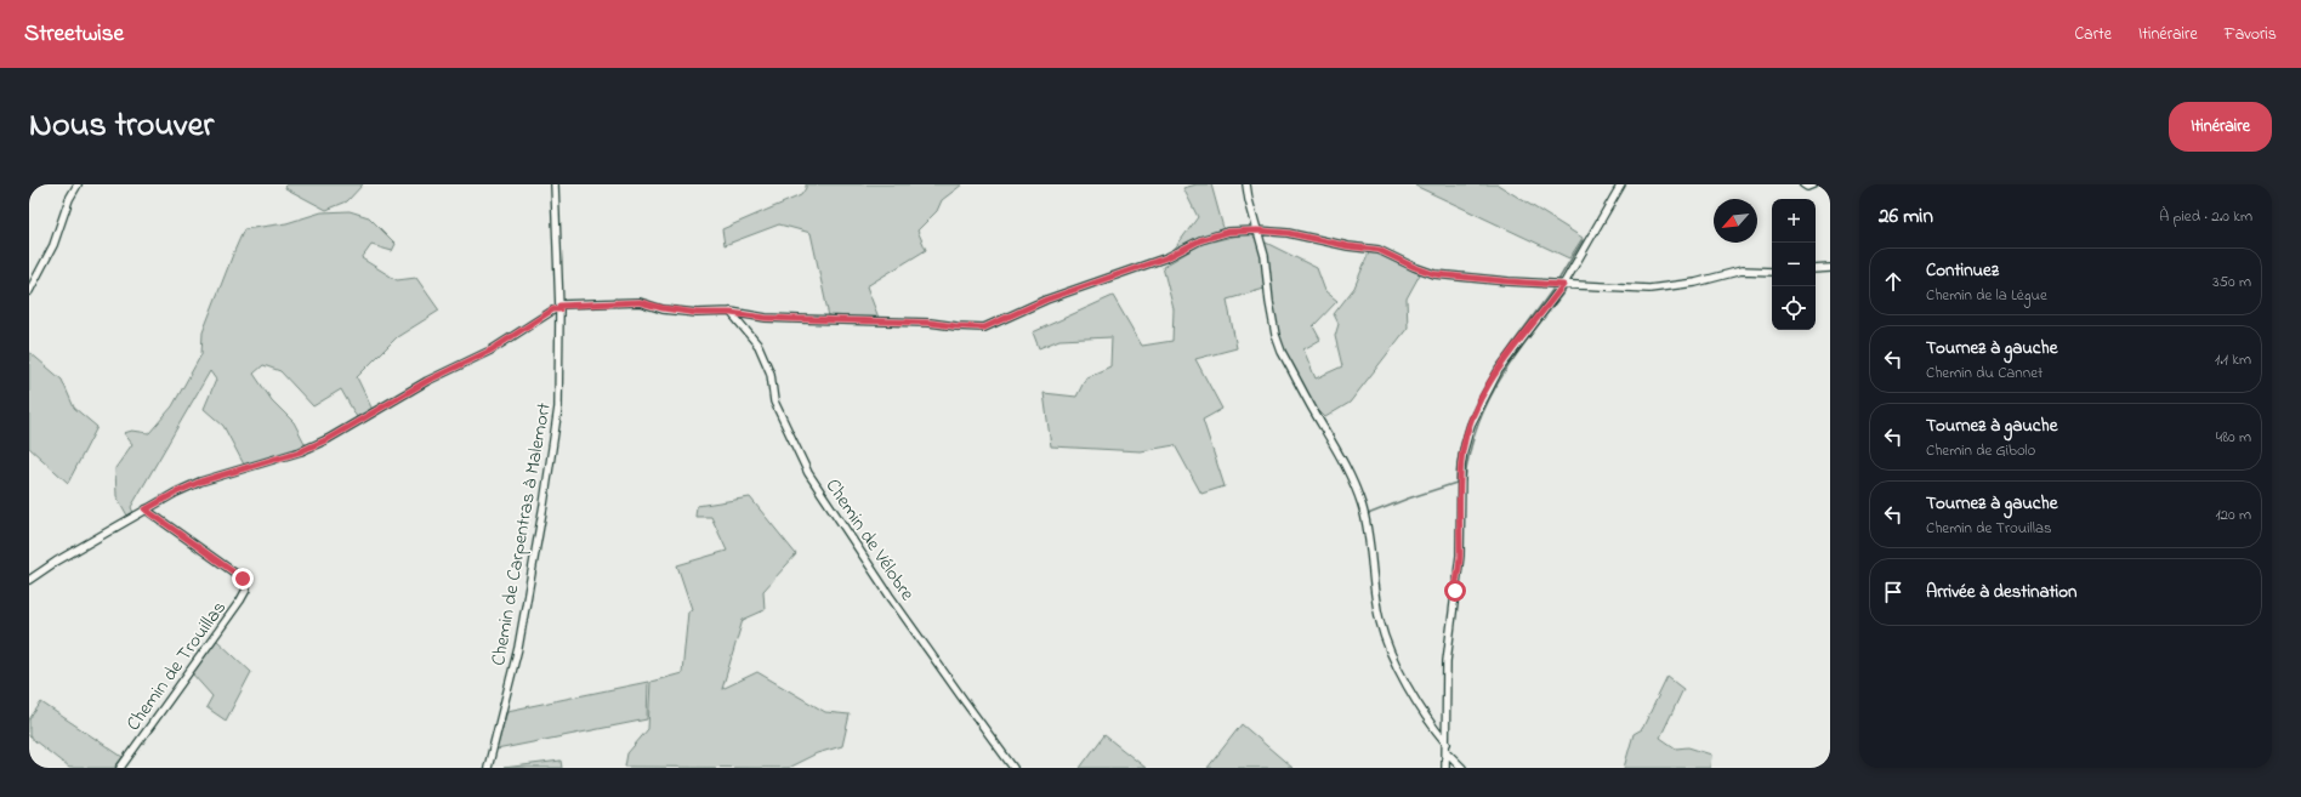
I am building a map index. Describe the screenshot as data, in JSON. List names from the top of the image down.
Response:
{
  "streets": {
    "street": ["Chemin de Carpentras à Malemort", "Chemin de Vélobre", "Chemin de Trouillas"]
  },
  "north": "bottom left",
  "page": {
    "header": "Streetwise",
    "nav": ["Carte", "Itinéraire", "Favoris"],
    "title": "Nous trouver",
    "buttons": "Itinéraire",
    "heading": ["26 min", "À pied · 2.0 km"],
    "map_buttons": ["+", "−"],
    "list": [
      ["Continuez", "Chemin de la Lègue", "350 m"],
      ["Tournez à gauche", "Chemin du Cannet", "1.1 km"],
      ["Tournez à gauche", "Chemin de Gibolo", "480 m"],
      ["Tournez à gauche", "Chemin de Trouillas", "120 m"],
      "Arrivée à destination"
    ]
  }
}
